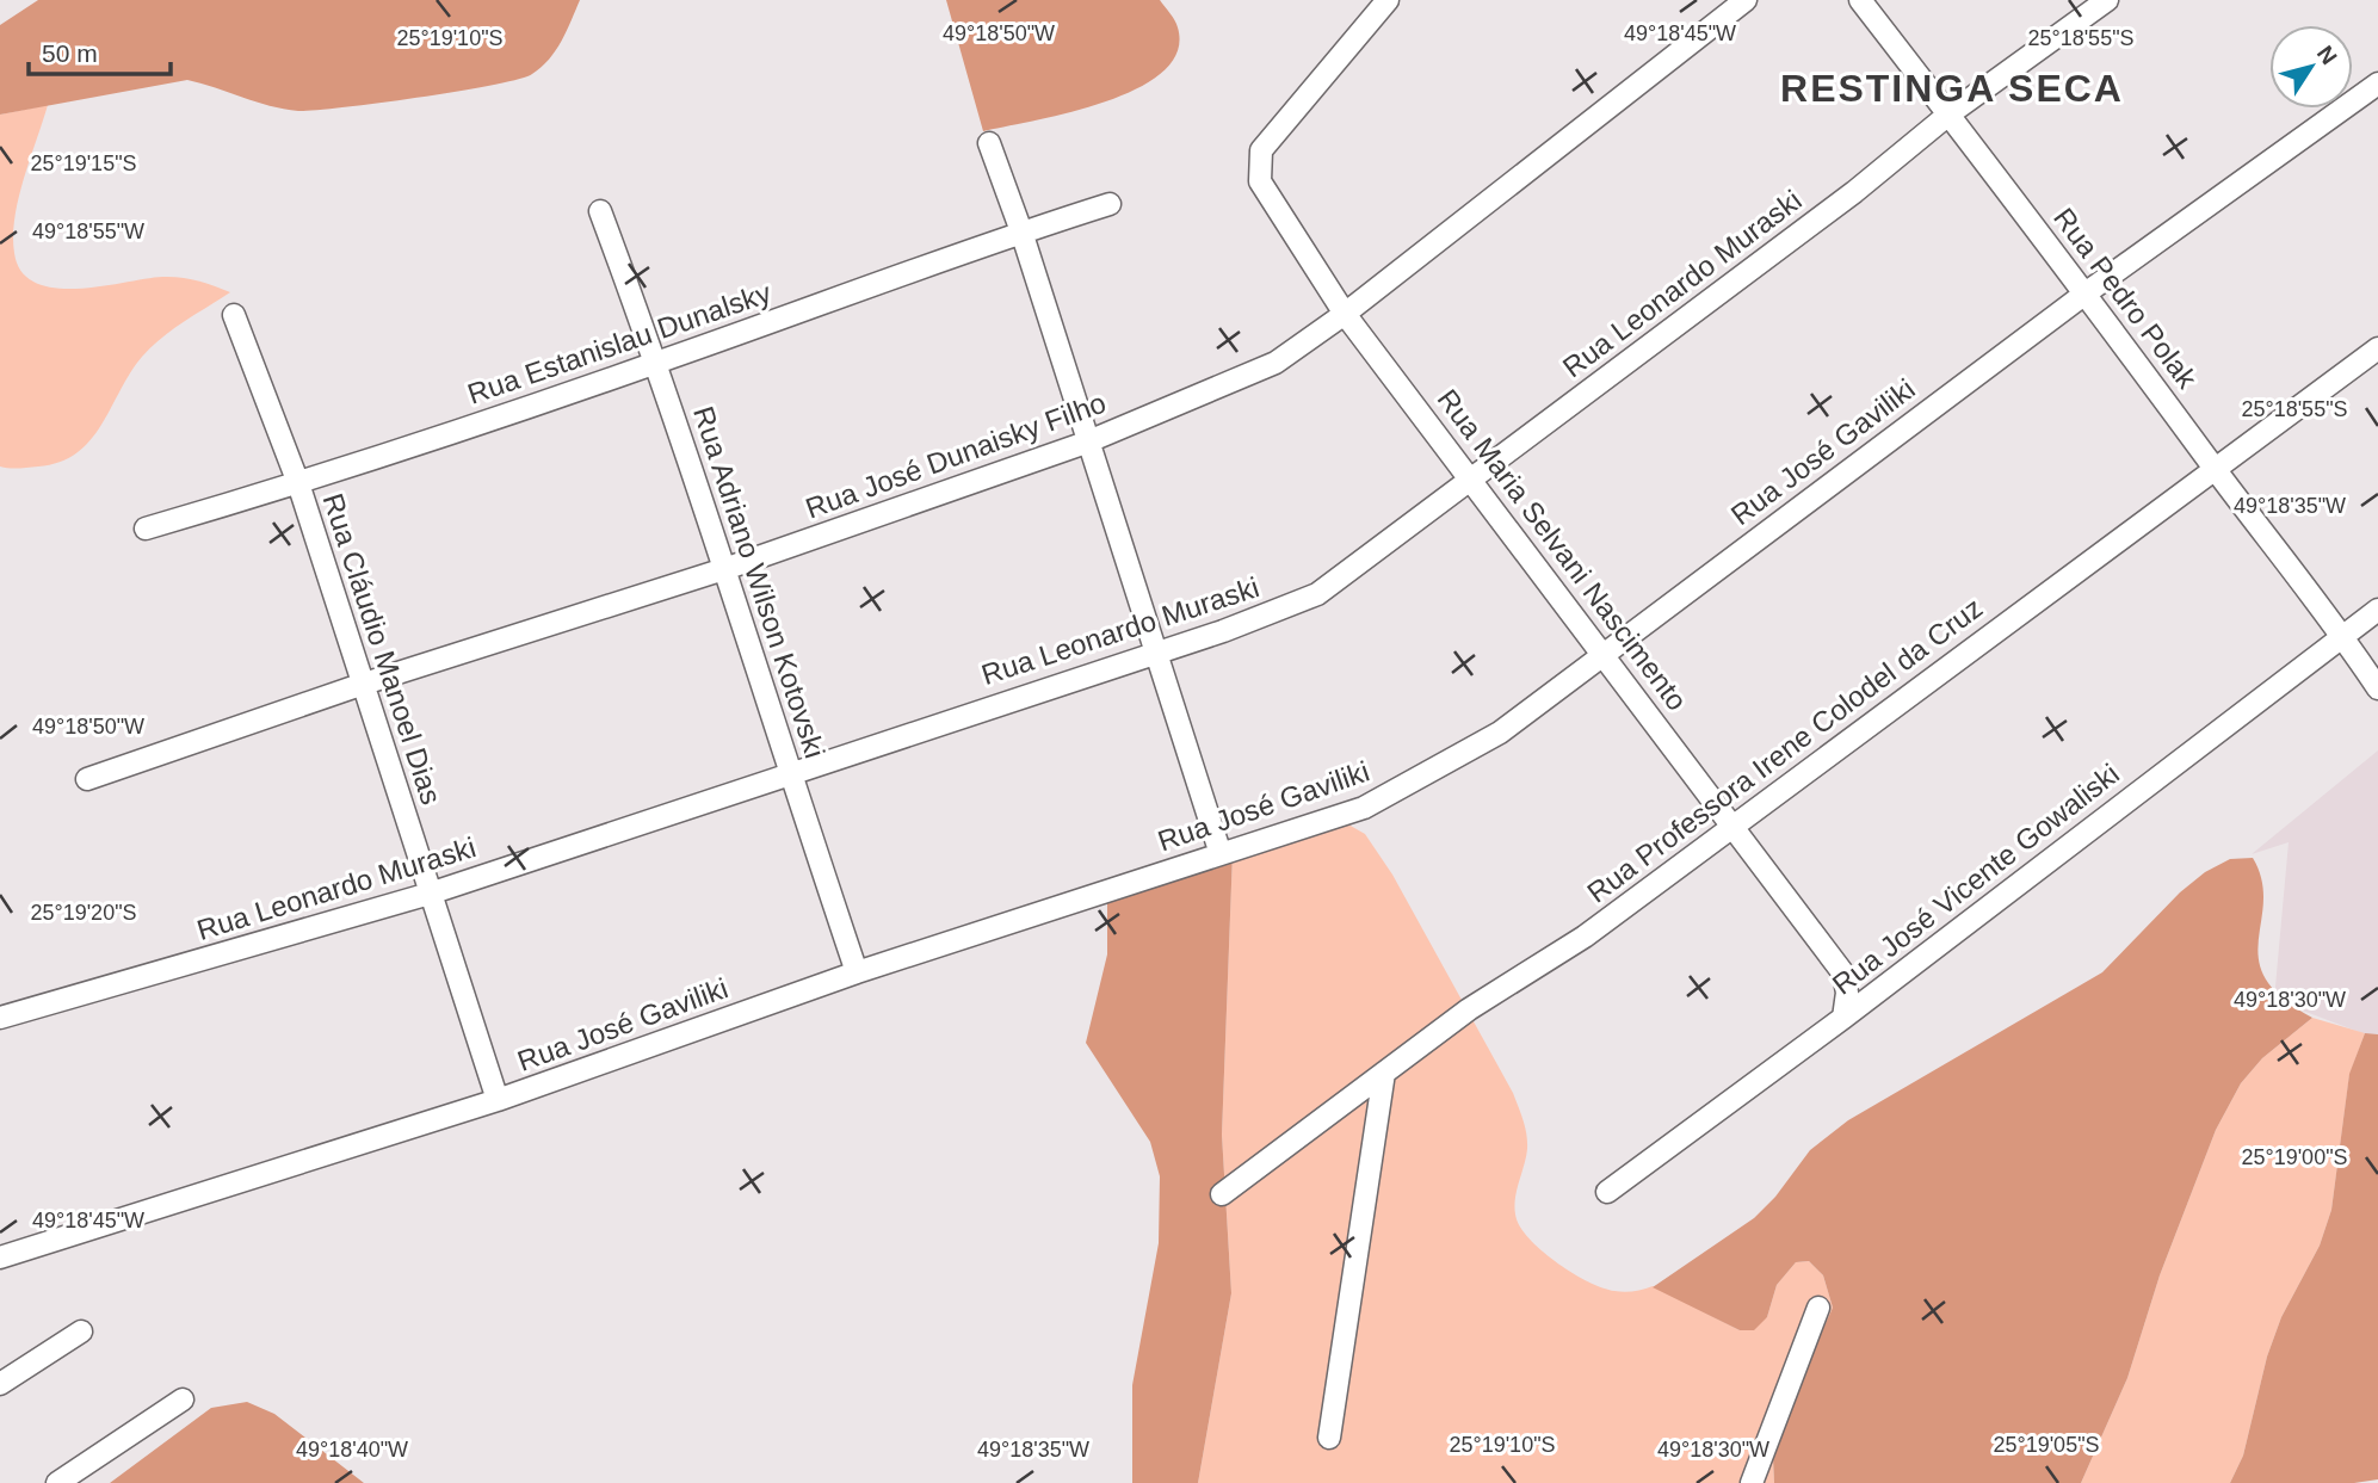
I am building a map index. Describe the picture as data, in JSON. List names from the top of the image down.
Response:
{
  "streets": {
    "street": [
      "Rua Leonardo Muraski",
      "Rua Pedro Polak",
      "Rua Estanislau Dunalsky",
      "Rua José Gaviliki",
      "Rua José Dunaisky Filho",
      "Rua Maria Selvani Nascimento",
      "Rua Adriano Wilson Kotovski",
      "Rua Cláudio Manoel Dias",
      "Rua Professora Irene Colodel da Cruz",
      "Rua José Vicente Gowaliski"
    ]
  },
  "crossings": [
    ["Rua Leonardo Muraski", "Rua Pedro Polak"],
    ["Rua Leonardo Muraski", "Rua Maria Selvani Nascimento"],
    ["Rua Leonardo Muraski", "Rua Adriano Wilson Kotovski"],
    ["Rua Leonardo Muraski", "Rua Cláudio Manoel Dias"],
    ["Rua Pedro Polak", "Rua José Gaviliki"],
    ["Rua Pedro Polak", "Rua Professora Irene Colodel da Cruz"],
    ["Rua Pedro Polak", "Rua José Vicente Gowaliski"],
    ["Rua Estanislau Dunalsky", "Rua Adriano Wilson Kotovski"],
    ["Rua Estanislau Dunalsky", "Rua Cláudio Manoel Dias"],
    ["Rua José Gaviliki", "Rua Maria Selvani Nascimento"],
    ["Rua José Gaviliki", "Rua Adriano Wilson Kotovski"],
    ["Rua José Gaviliki", "Rua Cláudio Manoel Dias"],
    ["Rua José Dunaisky Filho", "Rua Maria Selvani Nascimento"],
    ["Rua José Dunaisky Filho", "Rua Adriano Wilson Kotovski"],
    ["Rua José Dunaisky Filho", "Rua Cláudio Manoel Dias"],
    ["Rua Maria Selvani Nascimento", "Rua Professora Irene Colodel da Cruz"],
    ["Rua Maria Selvani Nascimento", "Rua José Vicente Gowaliski"]
  ],
  "districts": ["RESTINGA SECA"],
  "scale_bar": "50 m",
  "north": "top right",
  "coordinates": [
    "49°18'50\"W",
    "49°18'45\"W",
    "25°19'10\"S",
    "25°18'55\"S",
    "25°19'15\"S",
    "49°18'55\"W",
    "49°18'35\"W",
    "25°19'20\"S",
    "49°18'30\"W",
    "25°19'00\"S",
    "25°19'05\"S",
    "49°18'40\"W"
  ]
}
